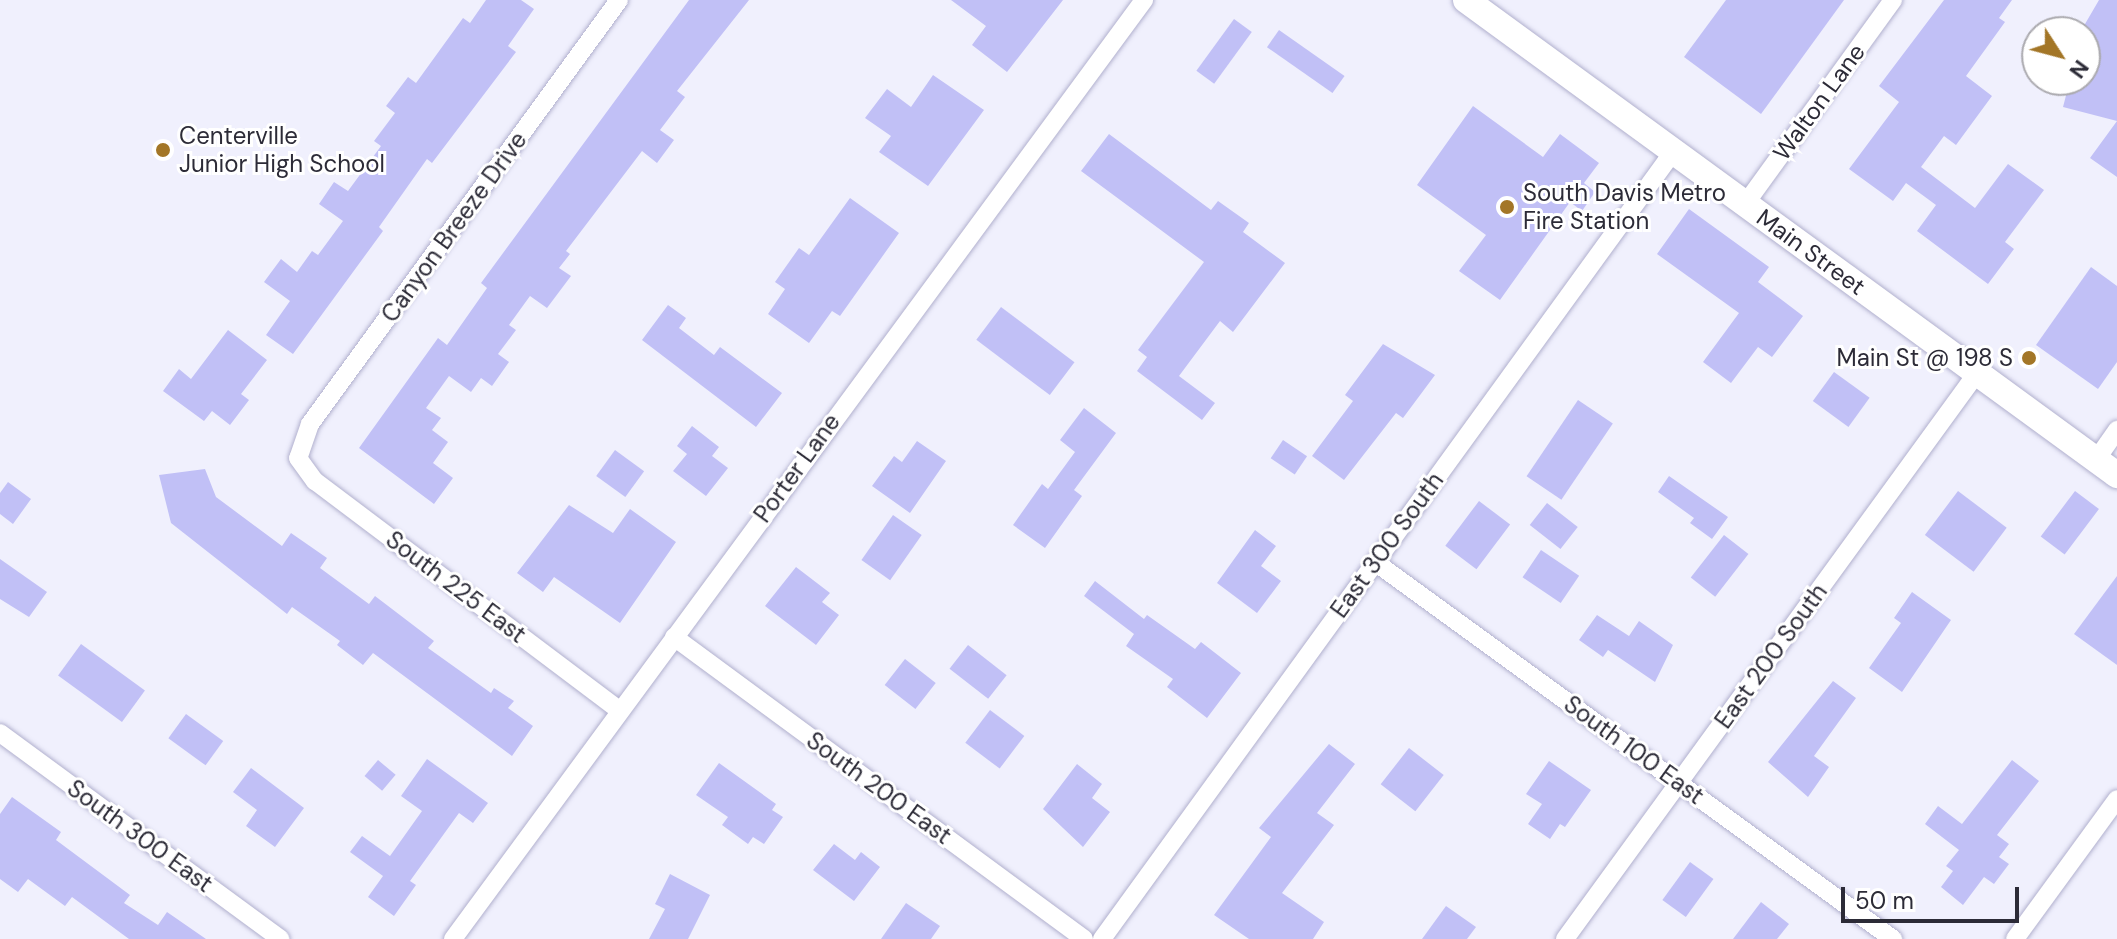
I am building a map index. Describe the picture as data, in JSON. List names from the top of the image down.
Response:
{
  "streets": {
    "main road": ["Main Street"],
    "street": [
      "Walton Lane",
      "Canyon Breeze Drive",
      "Porter Lane",
      "East 300 South",
      "South 225 East",
      "East 200 South",
      "South 100 East",
      "South 200 East",
      "South 300 East"
    ]
  },
  "crossings": [
    ["Walton Lane", "Main Street"],
    ["Canyon Breeze Drive", "South 225 East"],
    ["Main Street", "East 300 South"],
    ["Main Street", "East 200 South"],
    ["Porter Lane", "South 225 East"],
    ["Porter Lane", "South 200 East"],
    ["East 300 South", "South 100 East"],
    ["East 200 South", "South 100 East"]
  ],
  "places": ["Centerville Junior High School", "South Davis Metro Fire Station", "Main St @ 198 S"],
  "scale_bar": "50 m",
  "north": "bottom right"
}
